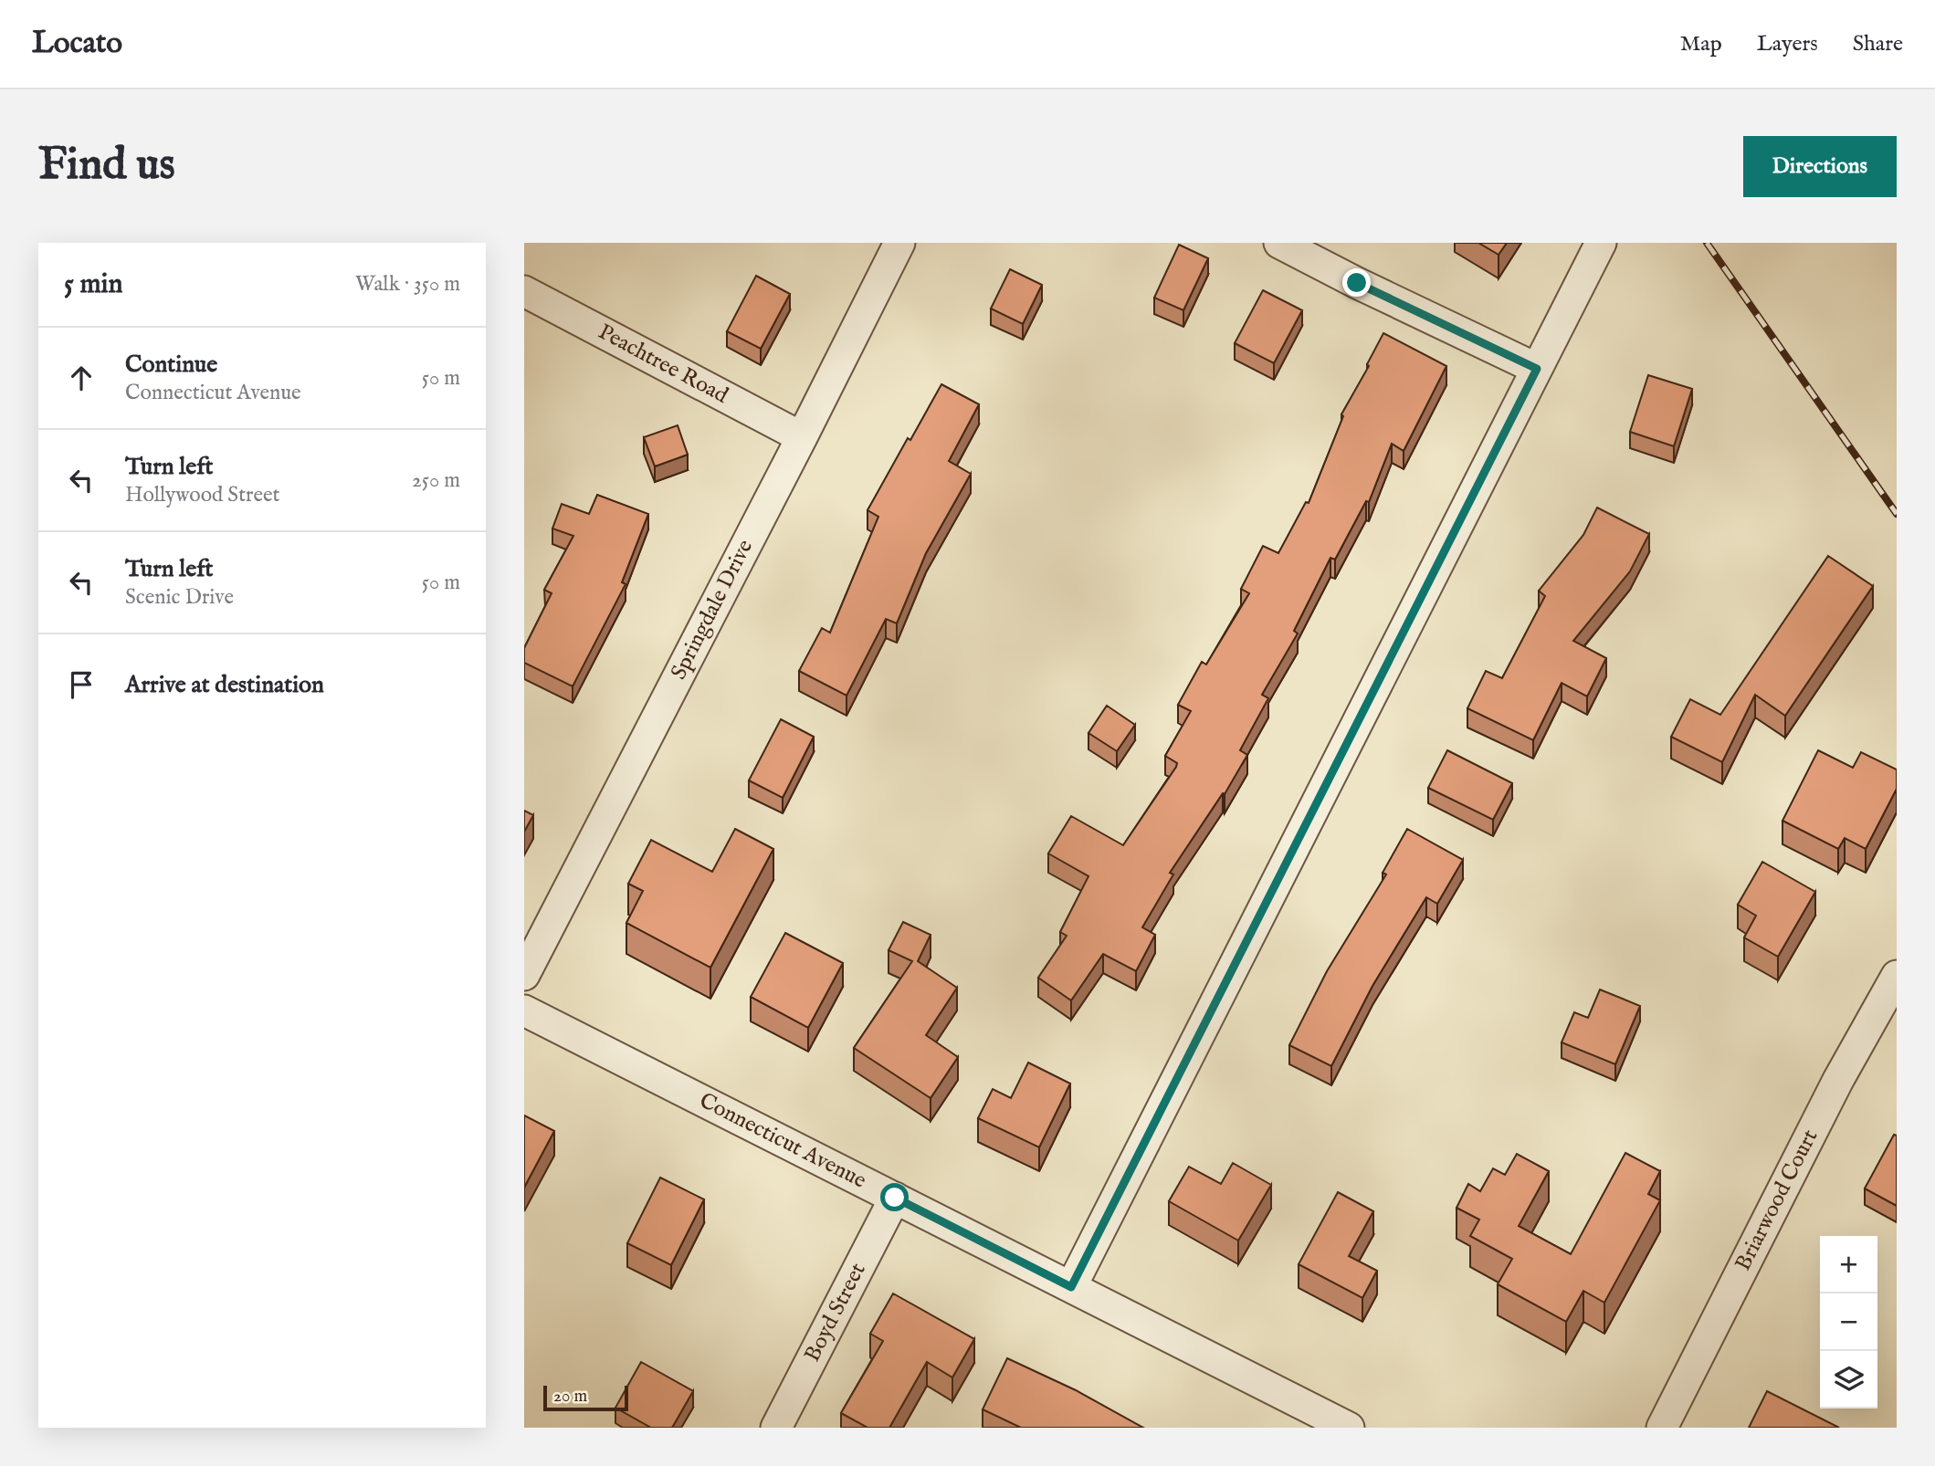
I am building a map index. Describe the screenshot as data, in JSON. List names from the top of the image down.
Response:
{
  "streets": {
    "street": [
      "Peachtree Road",
      "Springdale Drive",
      "Connecticut Avenue",
      "Briarwood Court",
      "Boyd Street"
    ]
  },
  "crossings": [
    ["Peachtree Road", "Springdale Drive"],
    ["Connecticut Avenue", "Boyd Street"]
  ],
  "scale_bar": "20 m",
  "page": {
    "header": "Locato",
    "nav": ["Map", "Layers", "Share"],
    "buttons": "Directions",
    "title": "Find us",
    "heading": ["5 min", "Walk · 350 m"],
    "list": [
      ["Continue", "Connecticut Avenue", "50 m"],
      ["Turn left", "Hollywood Street", "250 m"],
      ["Turn left", "Scenic Drive", "50 m"],
      "Arrive at destination"
    ],
    "map_buttons": ["+", "−"],
    "scale": "20 m"
  }
}
